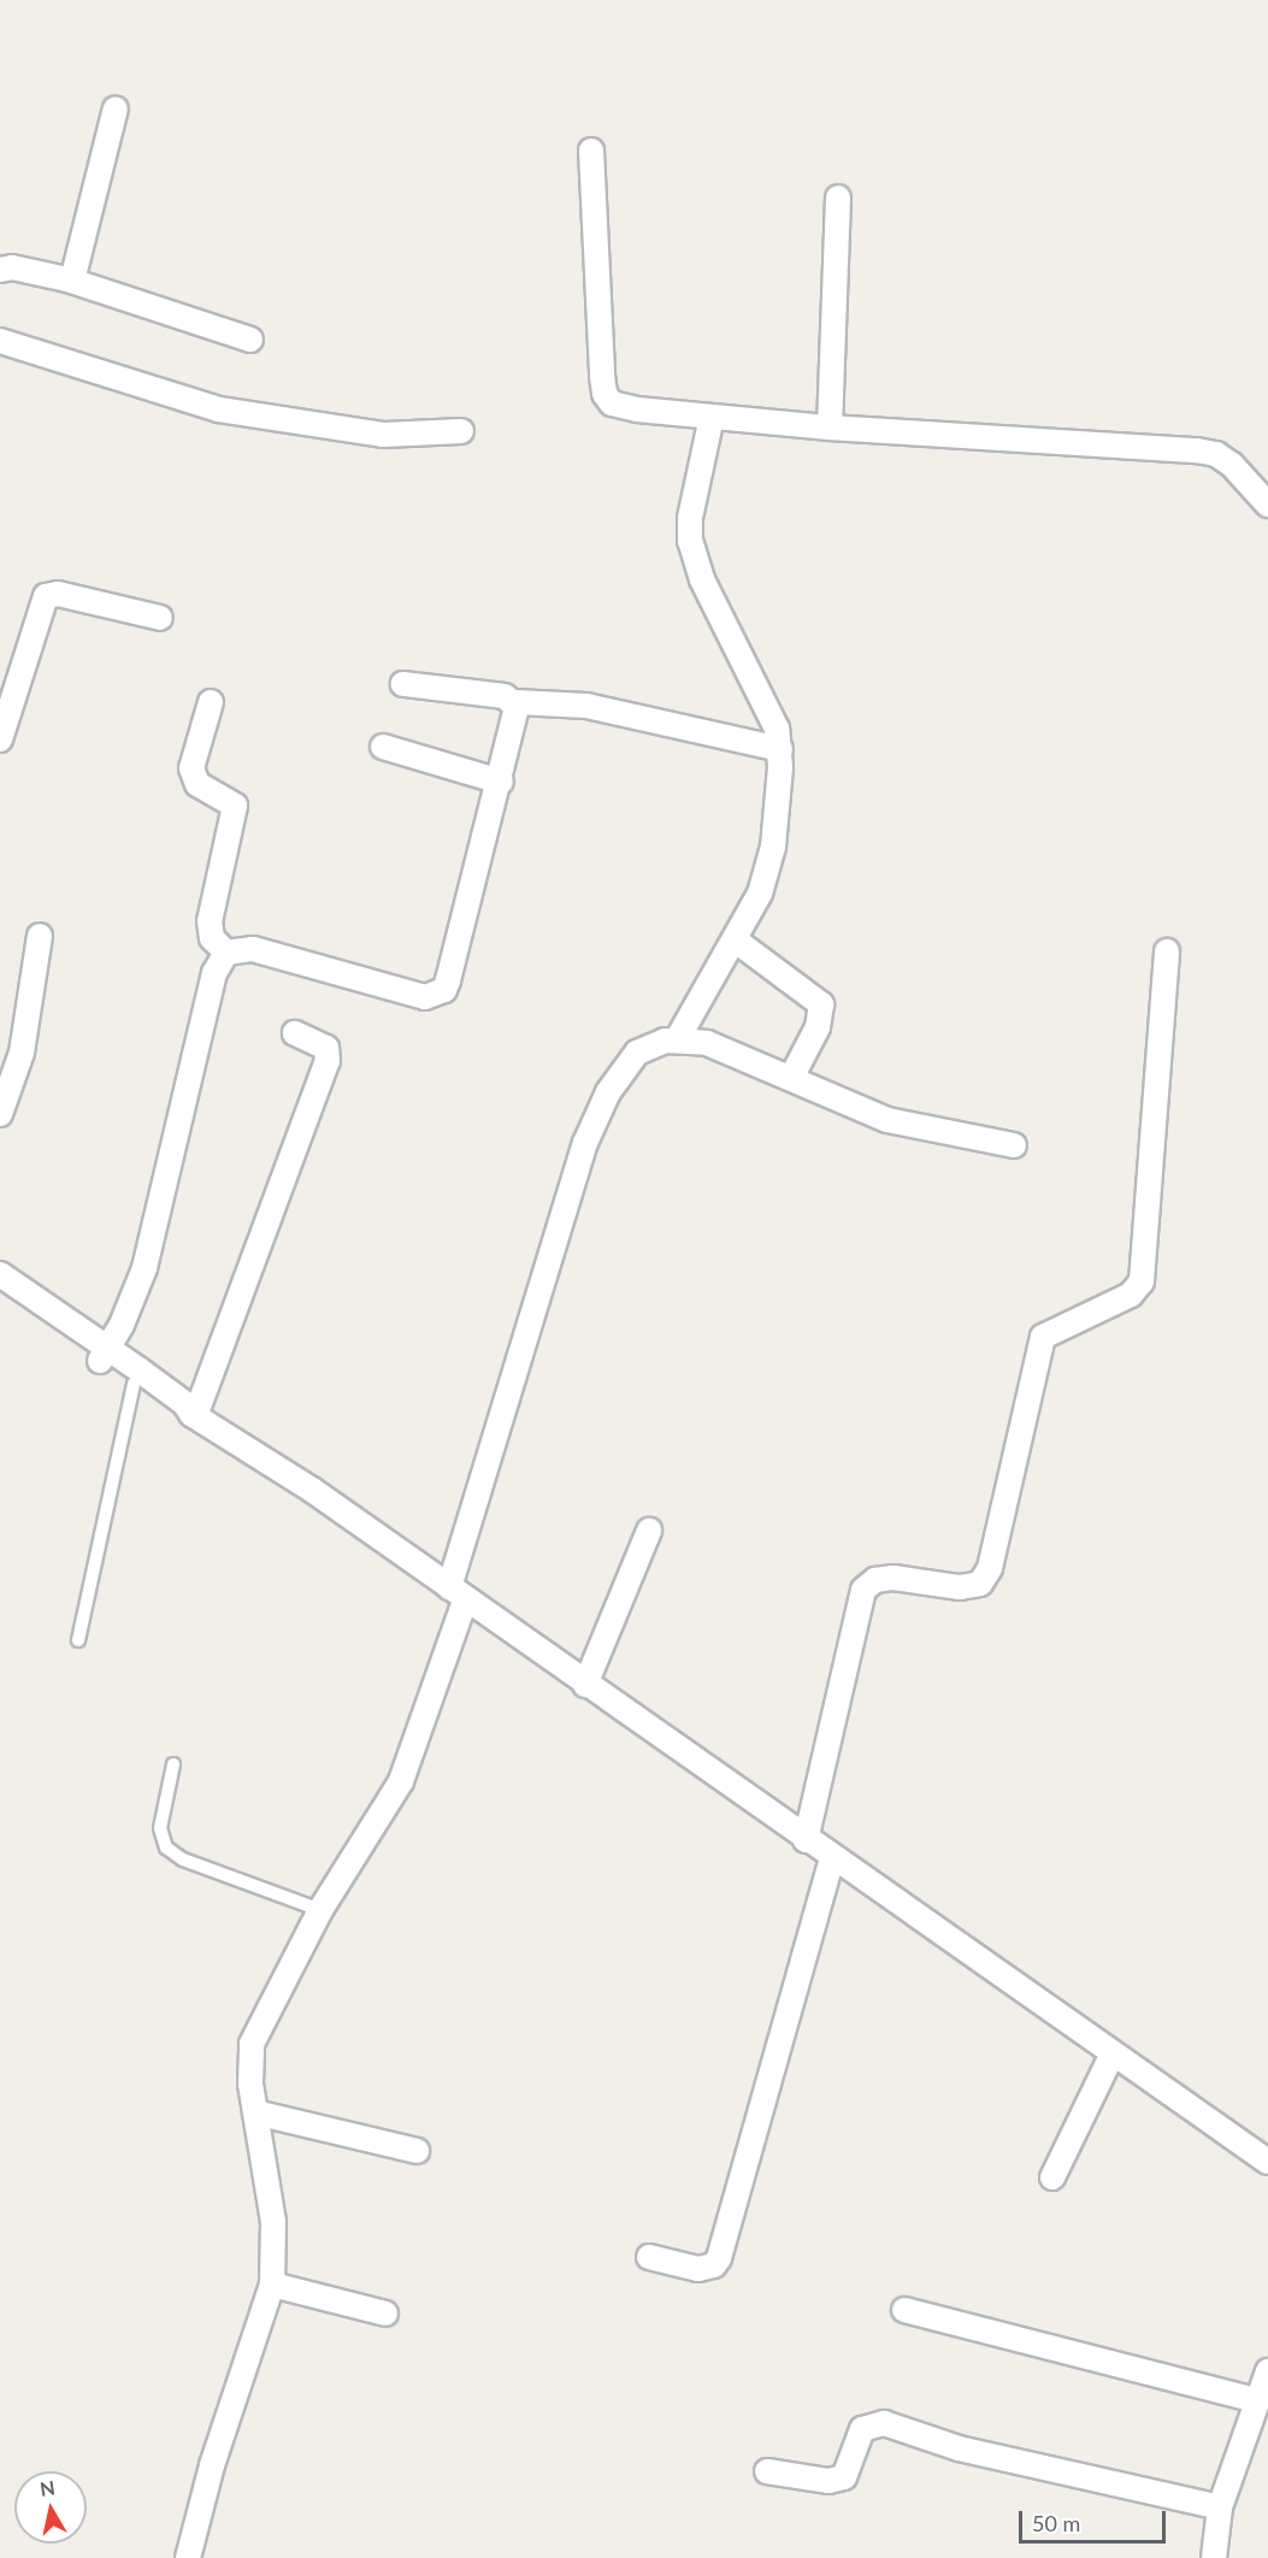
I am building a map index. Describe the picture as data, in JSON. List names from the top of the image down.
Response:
{
  "scale_bar": "50 m",
  "north": "top"
}
